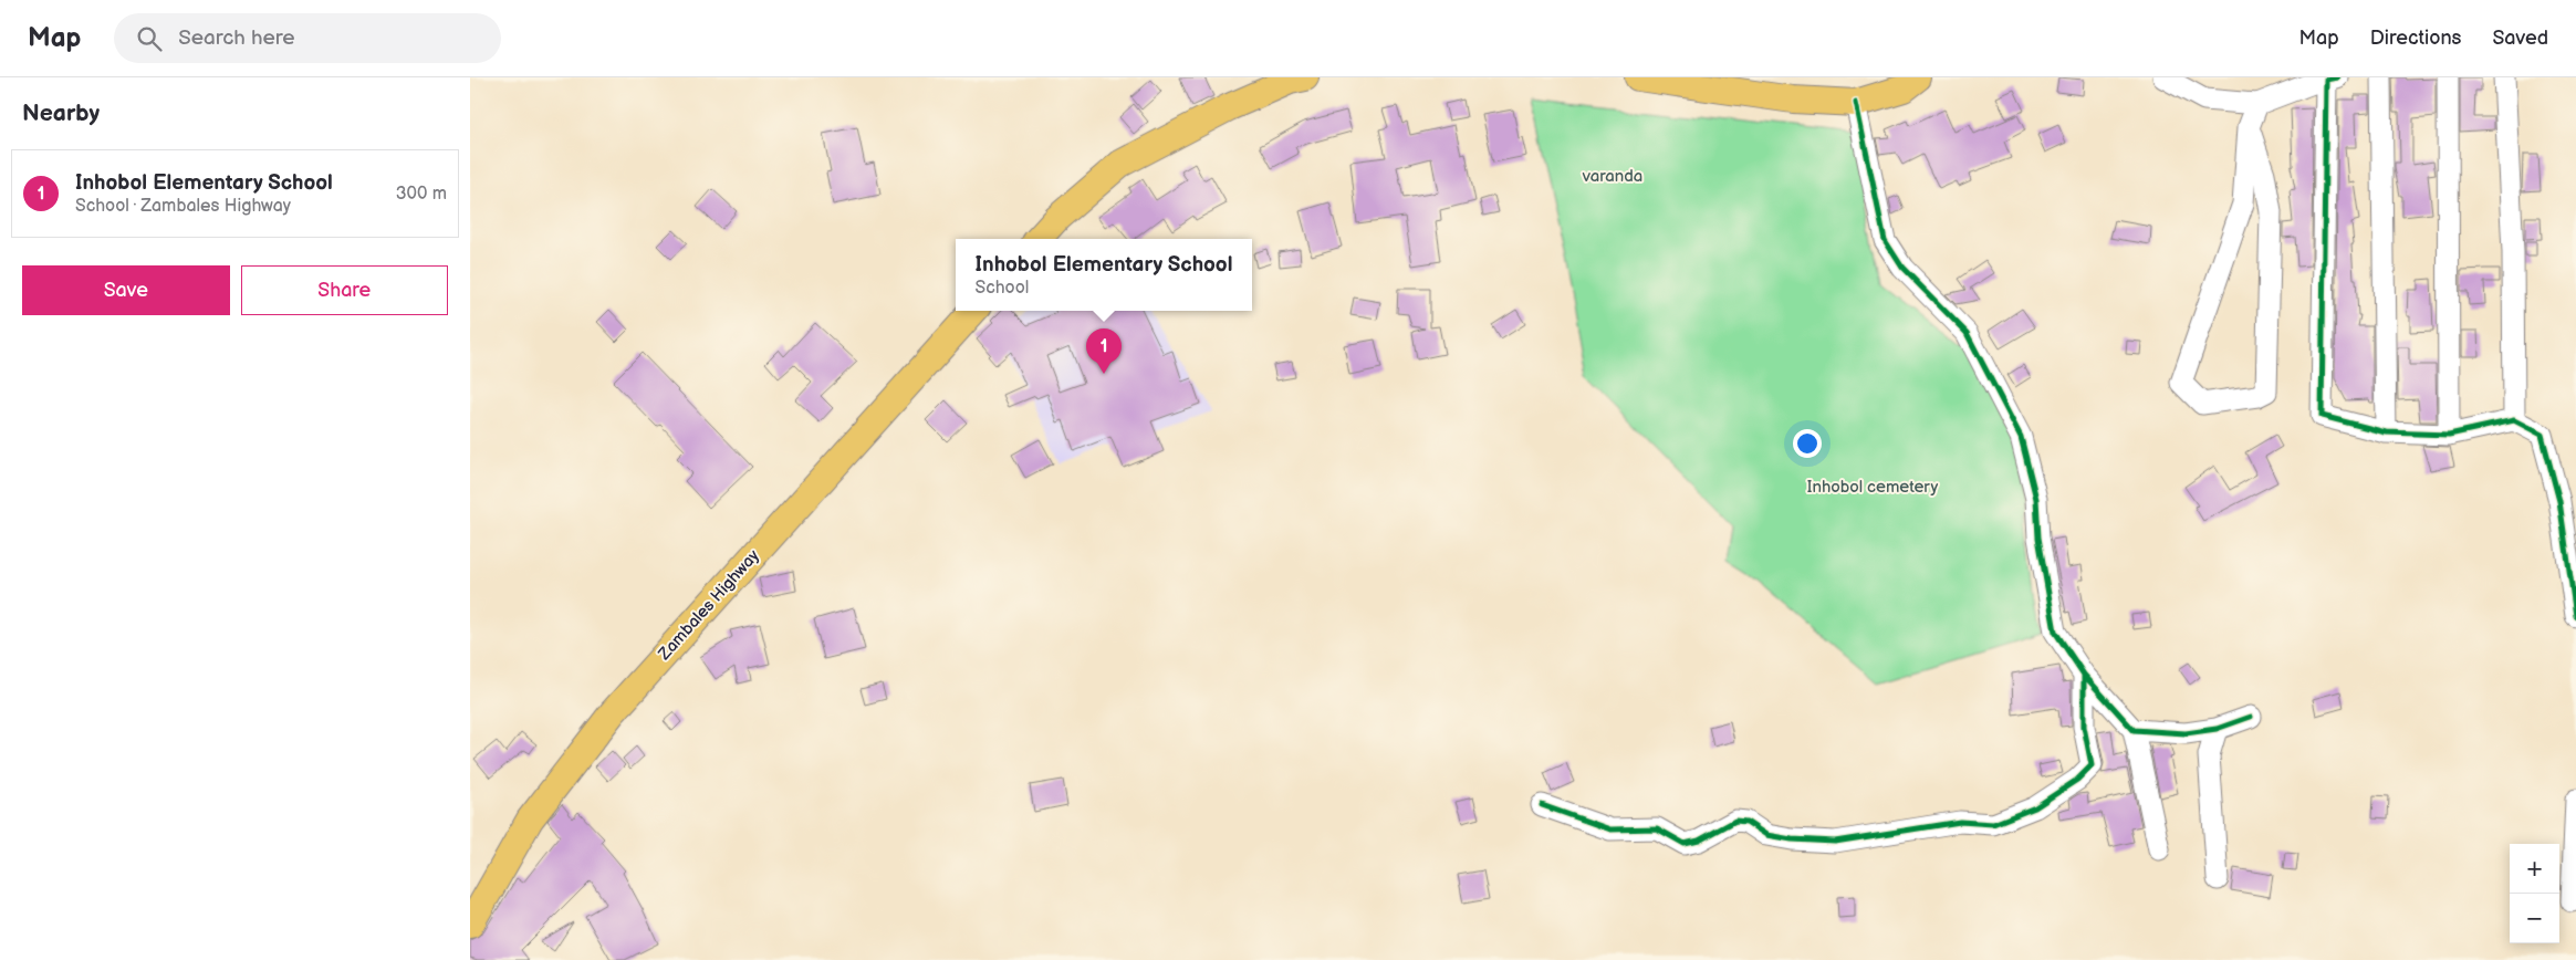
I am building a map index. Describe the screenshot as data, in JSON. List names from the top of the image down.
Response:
{
  "streets": {
    "main road": ["Zambales Highway"]
  },
  "parks": ["varanda", "Inhobol cemetery"],
  "page": {
    "header": "Map",
    "search": "Search here",
    "nav": ["Map", "Directions", "Saved"],
    "heading": "Nearby",
    "list": [
      {
        "mark": "1",
        "name": "Inhobol Elementary School",
        "note": "School · Zambales Highway",
        "value": "300 m"
      }
    ],
    "popup": ["Inhobol Elementary School", "School"],
    "buttons": ["Save", "Share"],
    "pins": "1",
    "map_buttons": ["+", "−"]
  }
}
